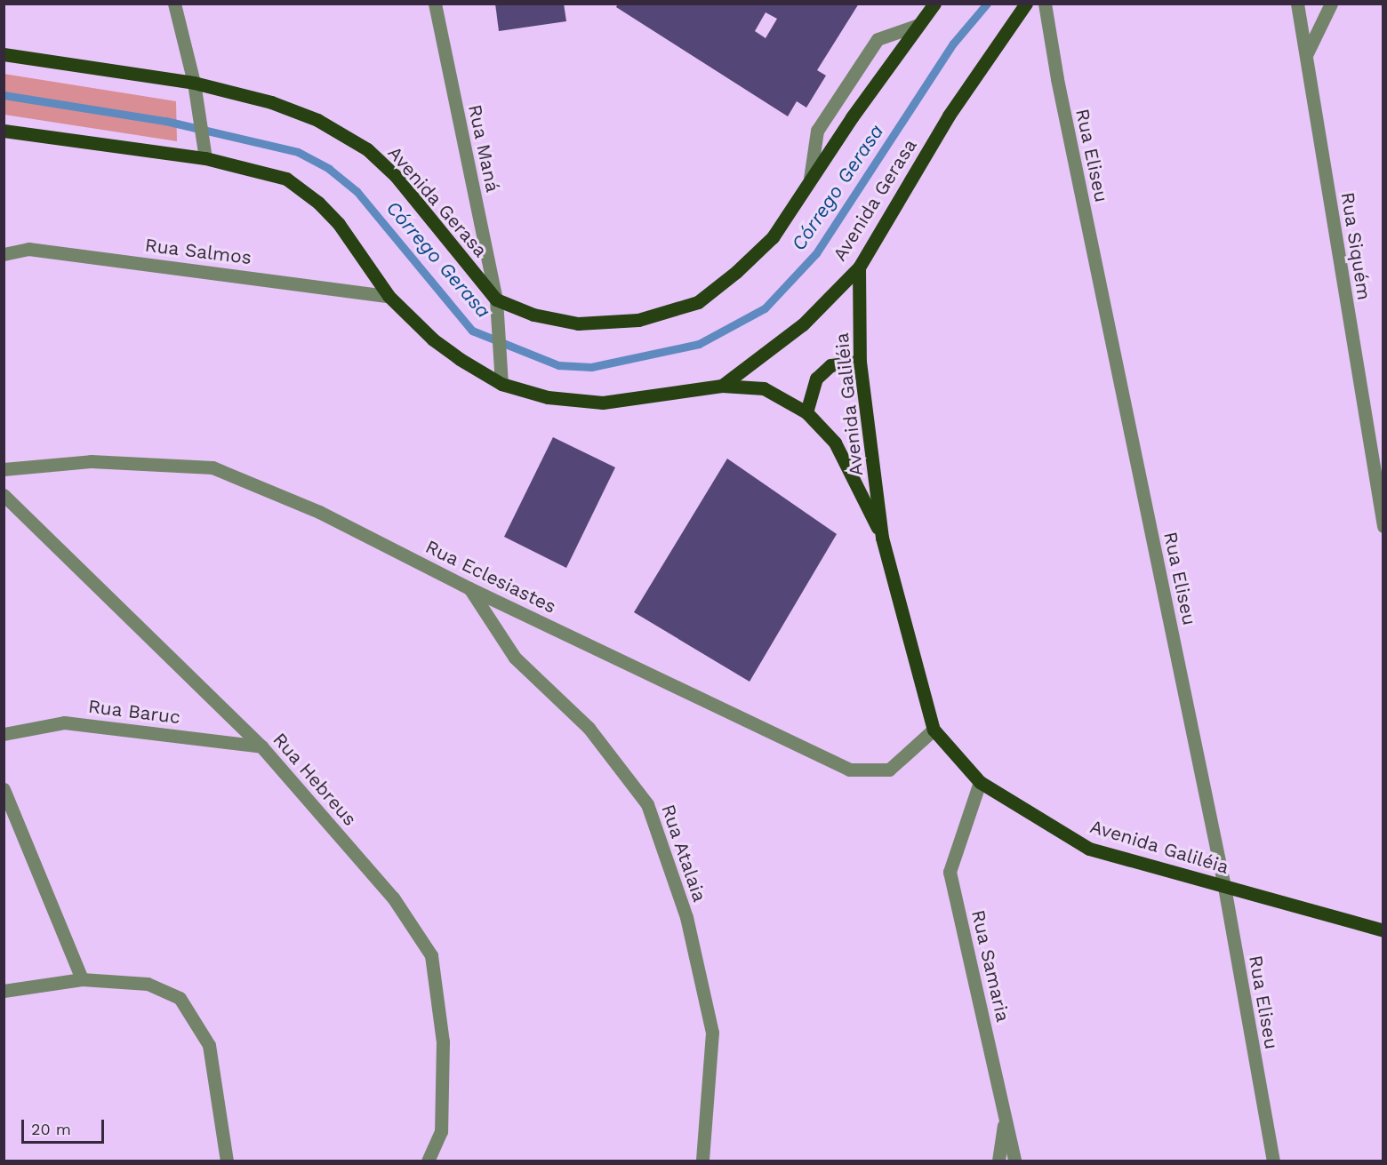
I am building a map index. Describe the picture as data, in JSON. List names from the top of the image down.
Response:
{
  "streets": {
    "main road": ["Avenida Gerasa", "Avenida Galiléia"],
    "street": [
      "Rua Maná",
      "Rua Eliseu",
      "Rua Siquém",
      "Rua Salmos",
      "Rua Eclesiastes",
      "Rua Baruc",
      "Rua Hebreus",
      "Rua Atalaia",
      "Rua Samaria"
    ]
  },
  "crossings": [
    ["Rua Maná", "Avenida Gerasa"],
    ["Rua Eliseu", "Avenida Galiléia"],
    ["Avenida Gerasa", "Rua Salmos"],
    ["Avenida Gerasa", "Avenida Galiléia"],
    ["Avenida Galiléia", "Rua Eclesiastes"],
    ["Avenida Galiléia", "Rua Samaria"],
    ["Rua Eclesiastes", "Rua Atalaia"],
    ["Rua Baruc", "Rua Hebreus"]
  ],
  "water": ["Córrego Gerasa"],
  "scale_bar": "20 m"
}
